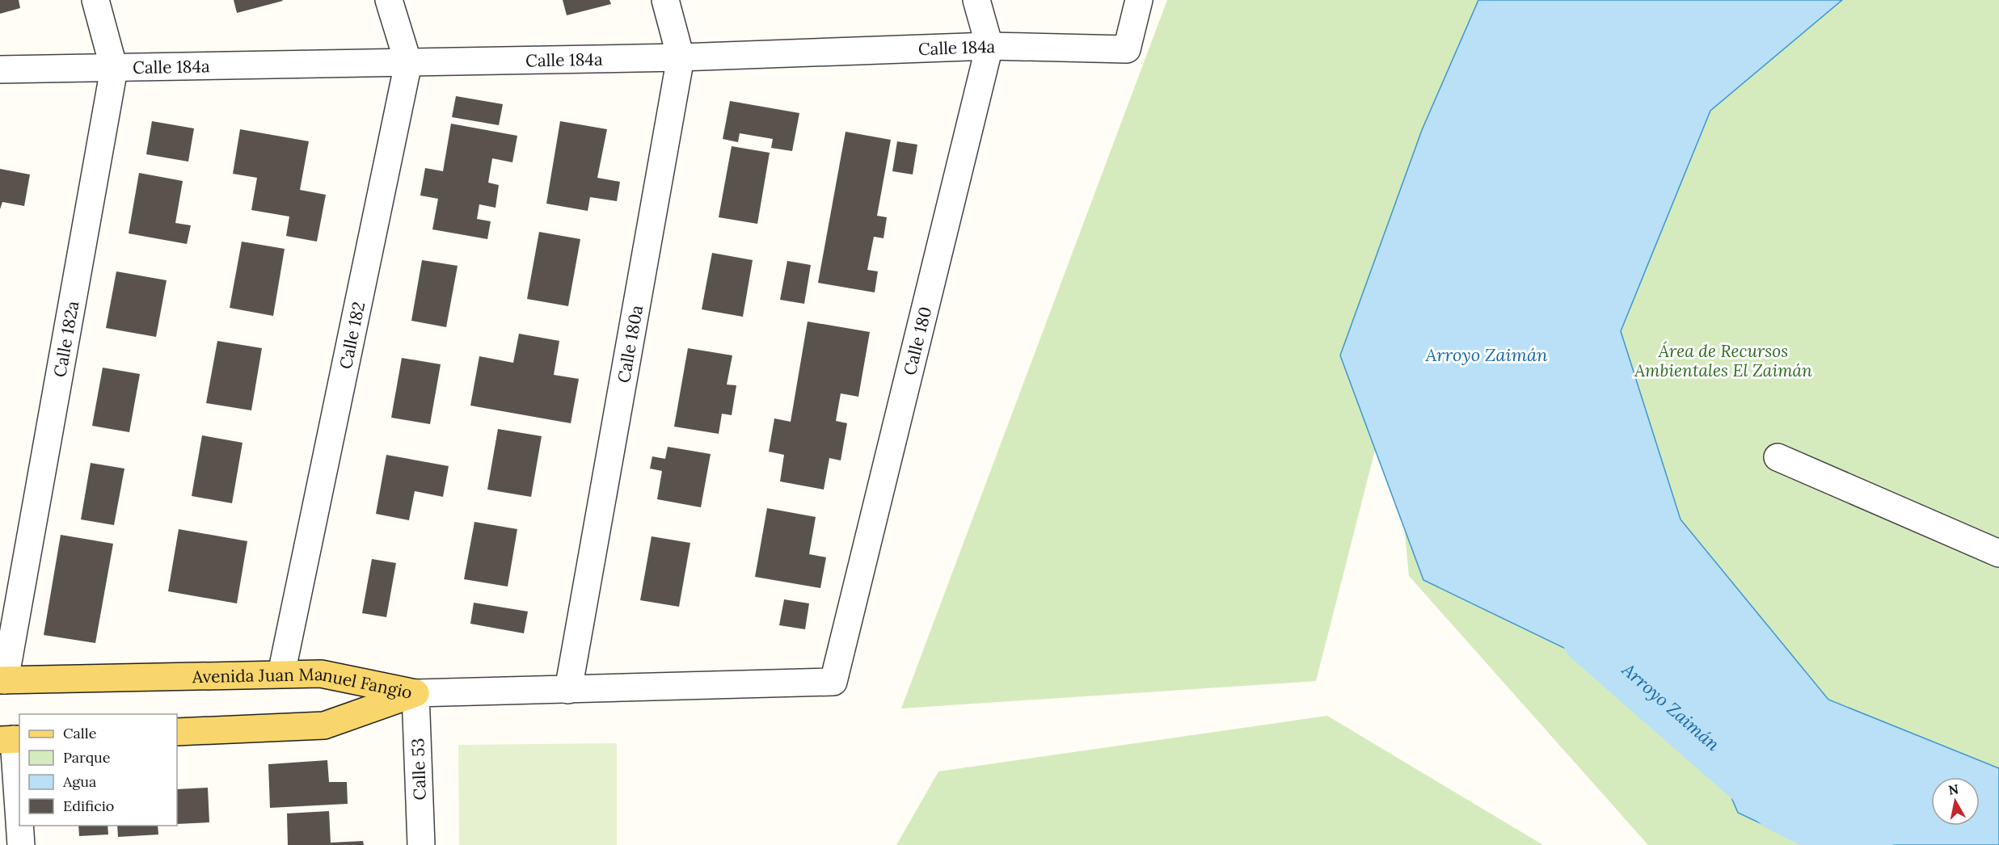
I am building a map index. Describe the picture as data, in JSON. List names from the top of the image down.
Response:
{
  "streets": {
    "main road": ["Avenida Juan Manuel Fangio"],
    "street": [
      "Calle 184a",
      "Calle 182",
      "Calle 182a",
      "Calle 180",
      "Calle 180a",
      "Calle 53"
    ]
  },
  "crossings": [
    ["Calle 184a", "Calle 182"],
    ["Calle 184a", "Calle 182a"],
    ["Calle 184a", "Calle 180"],
    ["Calle 184a", "Calle 180a"],
    ["Calle 182", "Avenida Juan Manuel Fangio"],
    ["Calle 182a", "Avenida Juan Manuel Fangio"],
    ["Calle 180", "Calle 180a"],
    ["Avenida Juan Manuel Fangio", "Calle 53"]
  ],
  "water": ["Arroyo Zaimán"],
  "parks": ["Área de Recursos Ambientales El Zaimán"],
  "legend": [
    "Calle",
    "Parque",
    "Agua",
    "Edificio"
  ],
  "north": "top"
}
